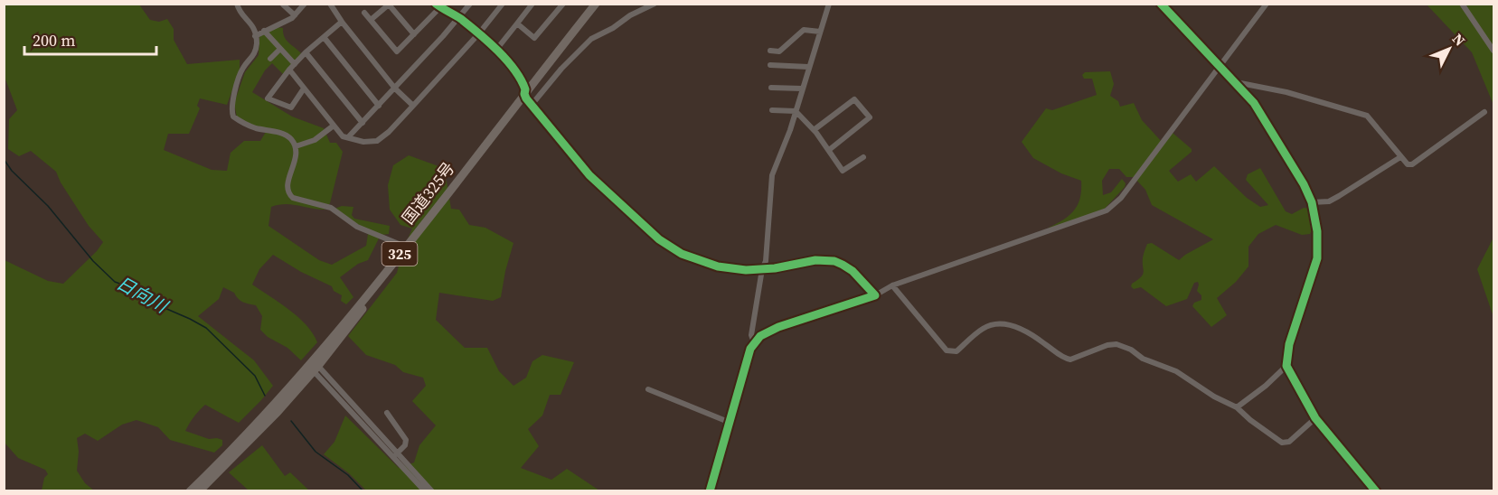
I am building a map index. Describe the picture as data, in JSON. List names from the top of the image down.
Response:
{
  "streets": {
    "highway": ["国道325号", "325"]
  },
  "water": ["日向川"],
  "scale_bar": "200 m",
  "north": "top right"
}
